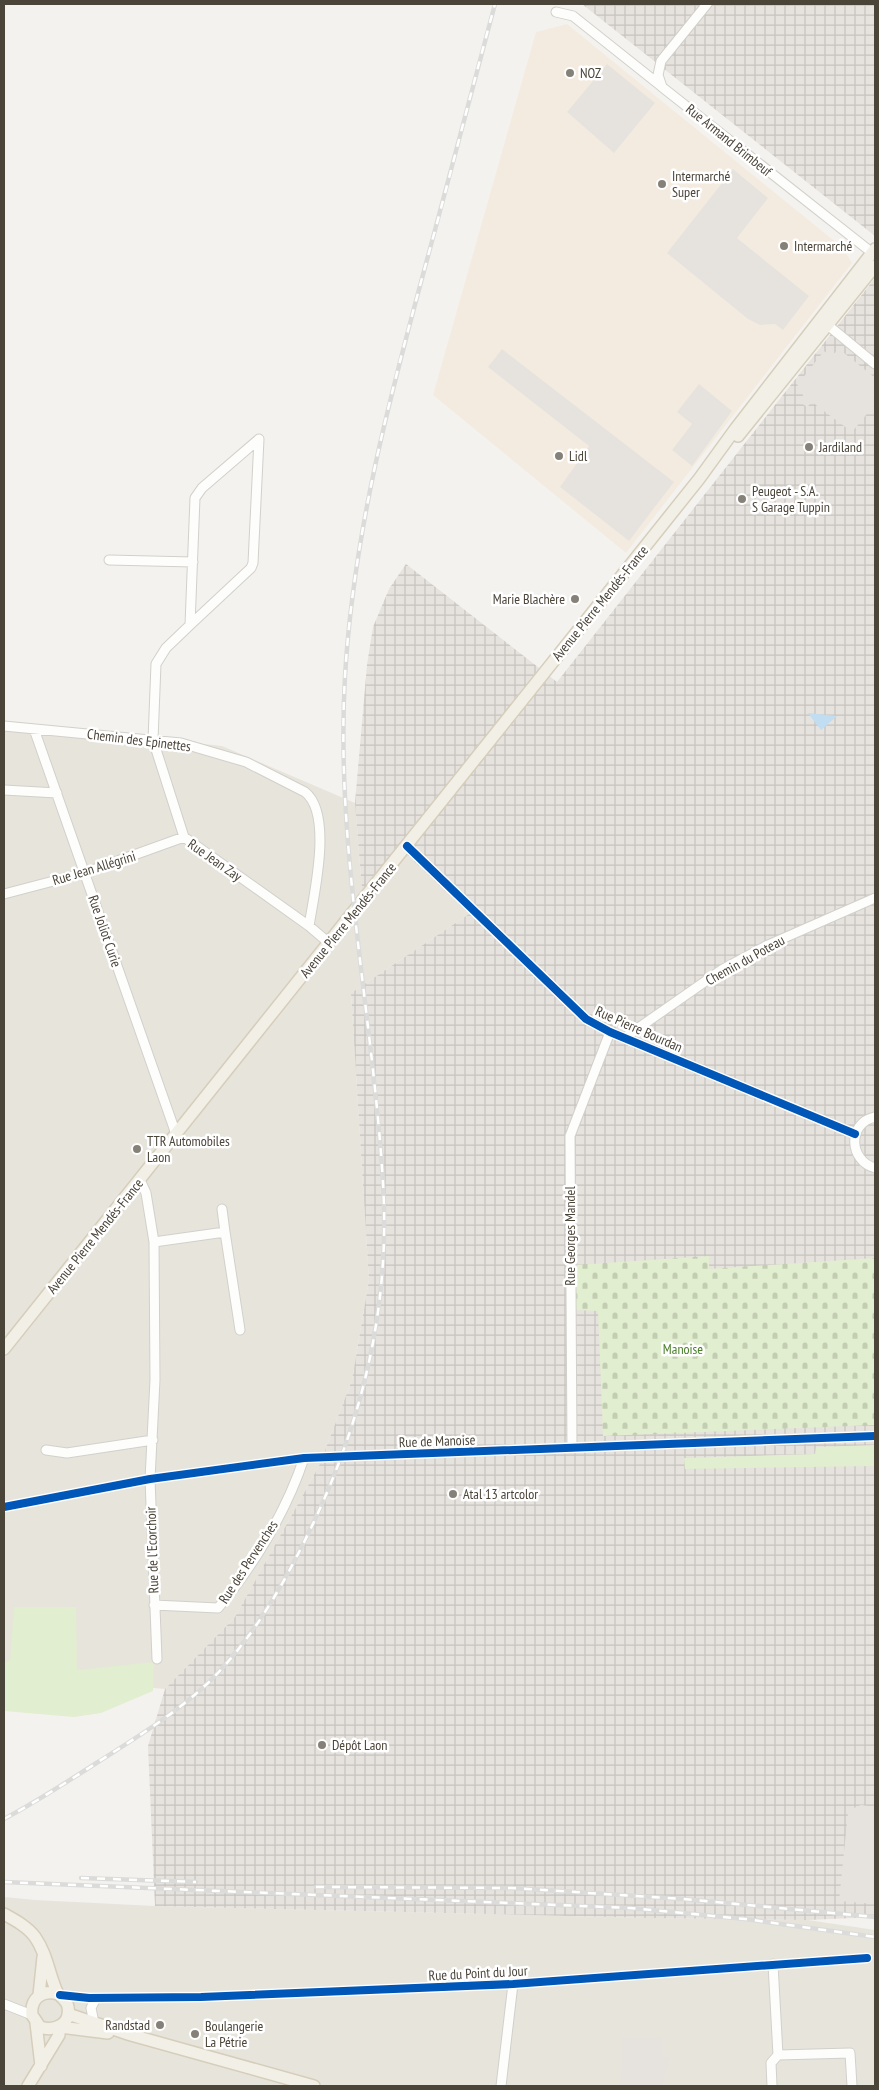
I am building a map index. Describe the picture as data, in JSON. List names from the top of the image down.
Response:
{
  "streets": {
    "main road": ["Avenue Pierre Mendés-France"],
    "street": [
      "Rue Armand Brimbeuf",
      "Chemin des Epinettes",
      "Rue Jean Zay",
      "Rue Jean Allégrini",
      "Rue Joliot Curie",
      "Chemin du Poteau",
      "Rue Pierre Bourdan",
      "Rue Georges Mandel",
      "Rue de Manoise",
      "Rue de l'Ecorchoir",
      "Rue des Pervenches",
      "Rue du Point du Jour"
    ]
  },
  "crossings": [
    ["Rue Armand Brimbeuf", "Avenue Pierre Mendés-France"],
    ["Avenue Pierre Mendés-France", "Rue Jean Zay"],
    ["Avenue Pierre Mendés-France", "Rue Joliot Curie"],
    ["Avenue Pierre Mendés-France", "Rue Pierre Bourdan"],
    ["Avenue Pierre Mendés-France", "Rue de l'Ecorchoir"],
    ["Chemin des Epinettes", "Rue Jean Zay"],
    ["Chemin des Epinettes", "Rue Joliot Curie"],
    ["Rue Jean Zay", "Rue Jean Allégrini"],
    ["Rue Jean Allégrini", "Rue Joliot Curie"],
    ["Chemin du Poteau", "Rue Pierre Bourdan"],
    ["Rue Pierre Bourdan", "Rue Georges Mandel"],
    ["Rue Georges Mandel", "Rue de Manoise"],
    ["Rue de Manoise", "Rue de l'Ecorchoir"],
    ["Rue de Manoise", "Rue des Pervenches"],
    ["Rue de l'Ecorchoir", "Rue des Pervenches"]
  ],
  "parks": ["Manoise"],
  "places": [
    "NOZ",
    "Intermarché Super",
    "Intermarché",
    "Jardiland",
    "Lidl",
    "Peugeot - S.A. S Garage Tuppin",
    "Marie Blachère",
    "TTR Automobiles Laon",
    "Atal 13 artcolor",
    "Dépôt Laon",
    "Randstad",
    "Boulangerie La Pétrie"
  ]
}
